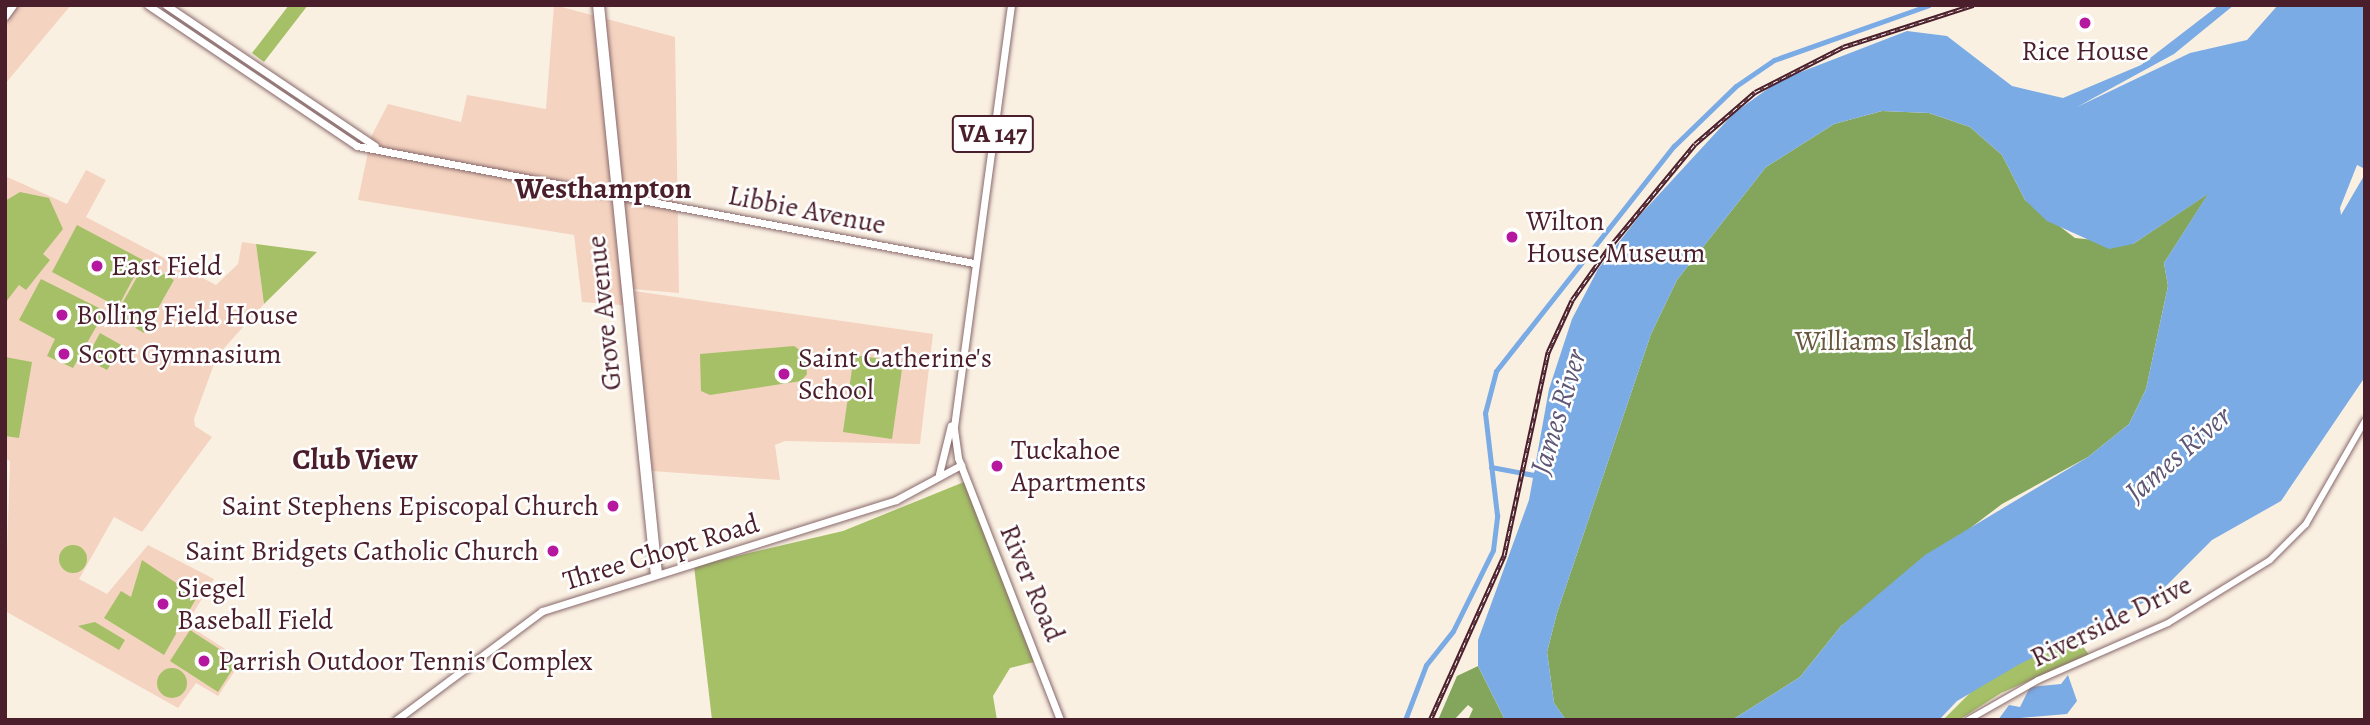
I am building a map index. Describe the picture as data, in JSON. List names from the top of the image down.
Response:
{
  "streets": {
    "main road": [
      "VA 147",
      "Libbie Avenue",
      "Three Chopt Road",
      "River Road"
    ],
    "street": ["Grove Avenue", "Riverside Drive"]
  },
  "crossings": [
    ["VA 147", "Libbie Avenue"],
    ["VA 147", "Three Chopt Road"],
    ["VA 147", "River Road"],
    ["Libbie Avenue", "Grove Avenue"],
    ["Grove Avenue", "Three Chopt Road"],
    ["Three Chopt Road", "River Road"]
  ],
  "districts": ["Westhampton", "Club View"],
  "water": ["James River"],
  "parks": ["Williams Island"],
  "places": [
    "Rice House",
    "Wilton House Museum",
    "East Field",
    "Bolling Field House",
    "Scott Gymnasium",
    "Saint Catherine's School",
    "Tuckahoe Apartments",
    "Saint Stephens Episcopal Church",
    "Saint Bridgets Catholic Church",
    "Siegel Baseball Field",
    "Parrish Outdoor Tennis Complex"
  ]
}
